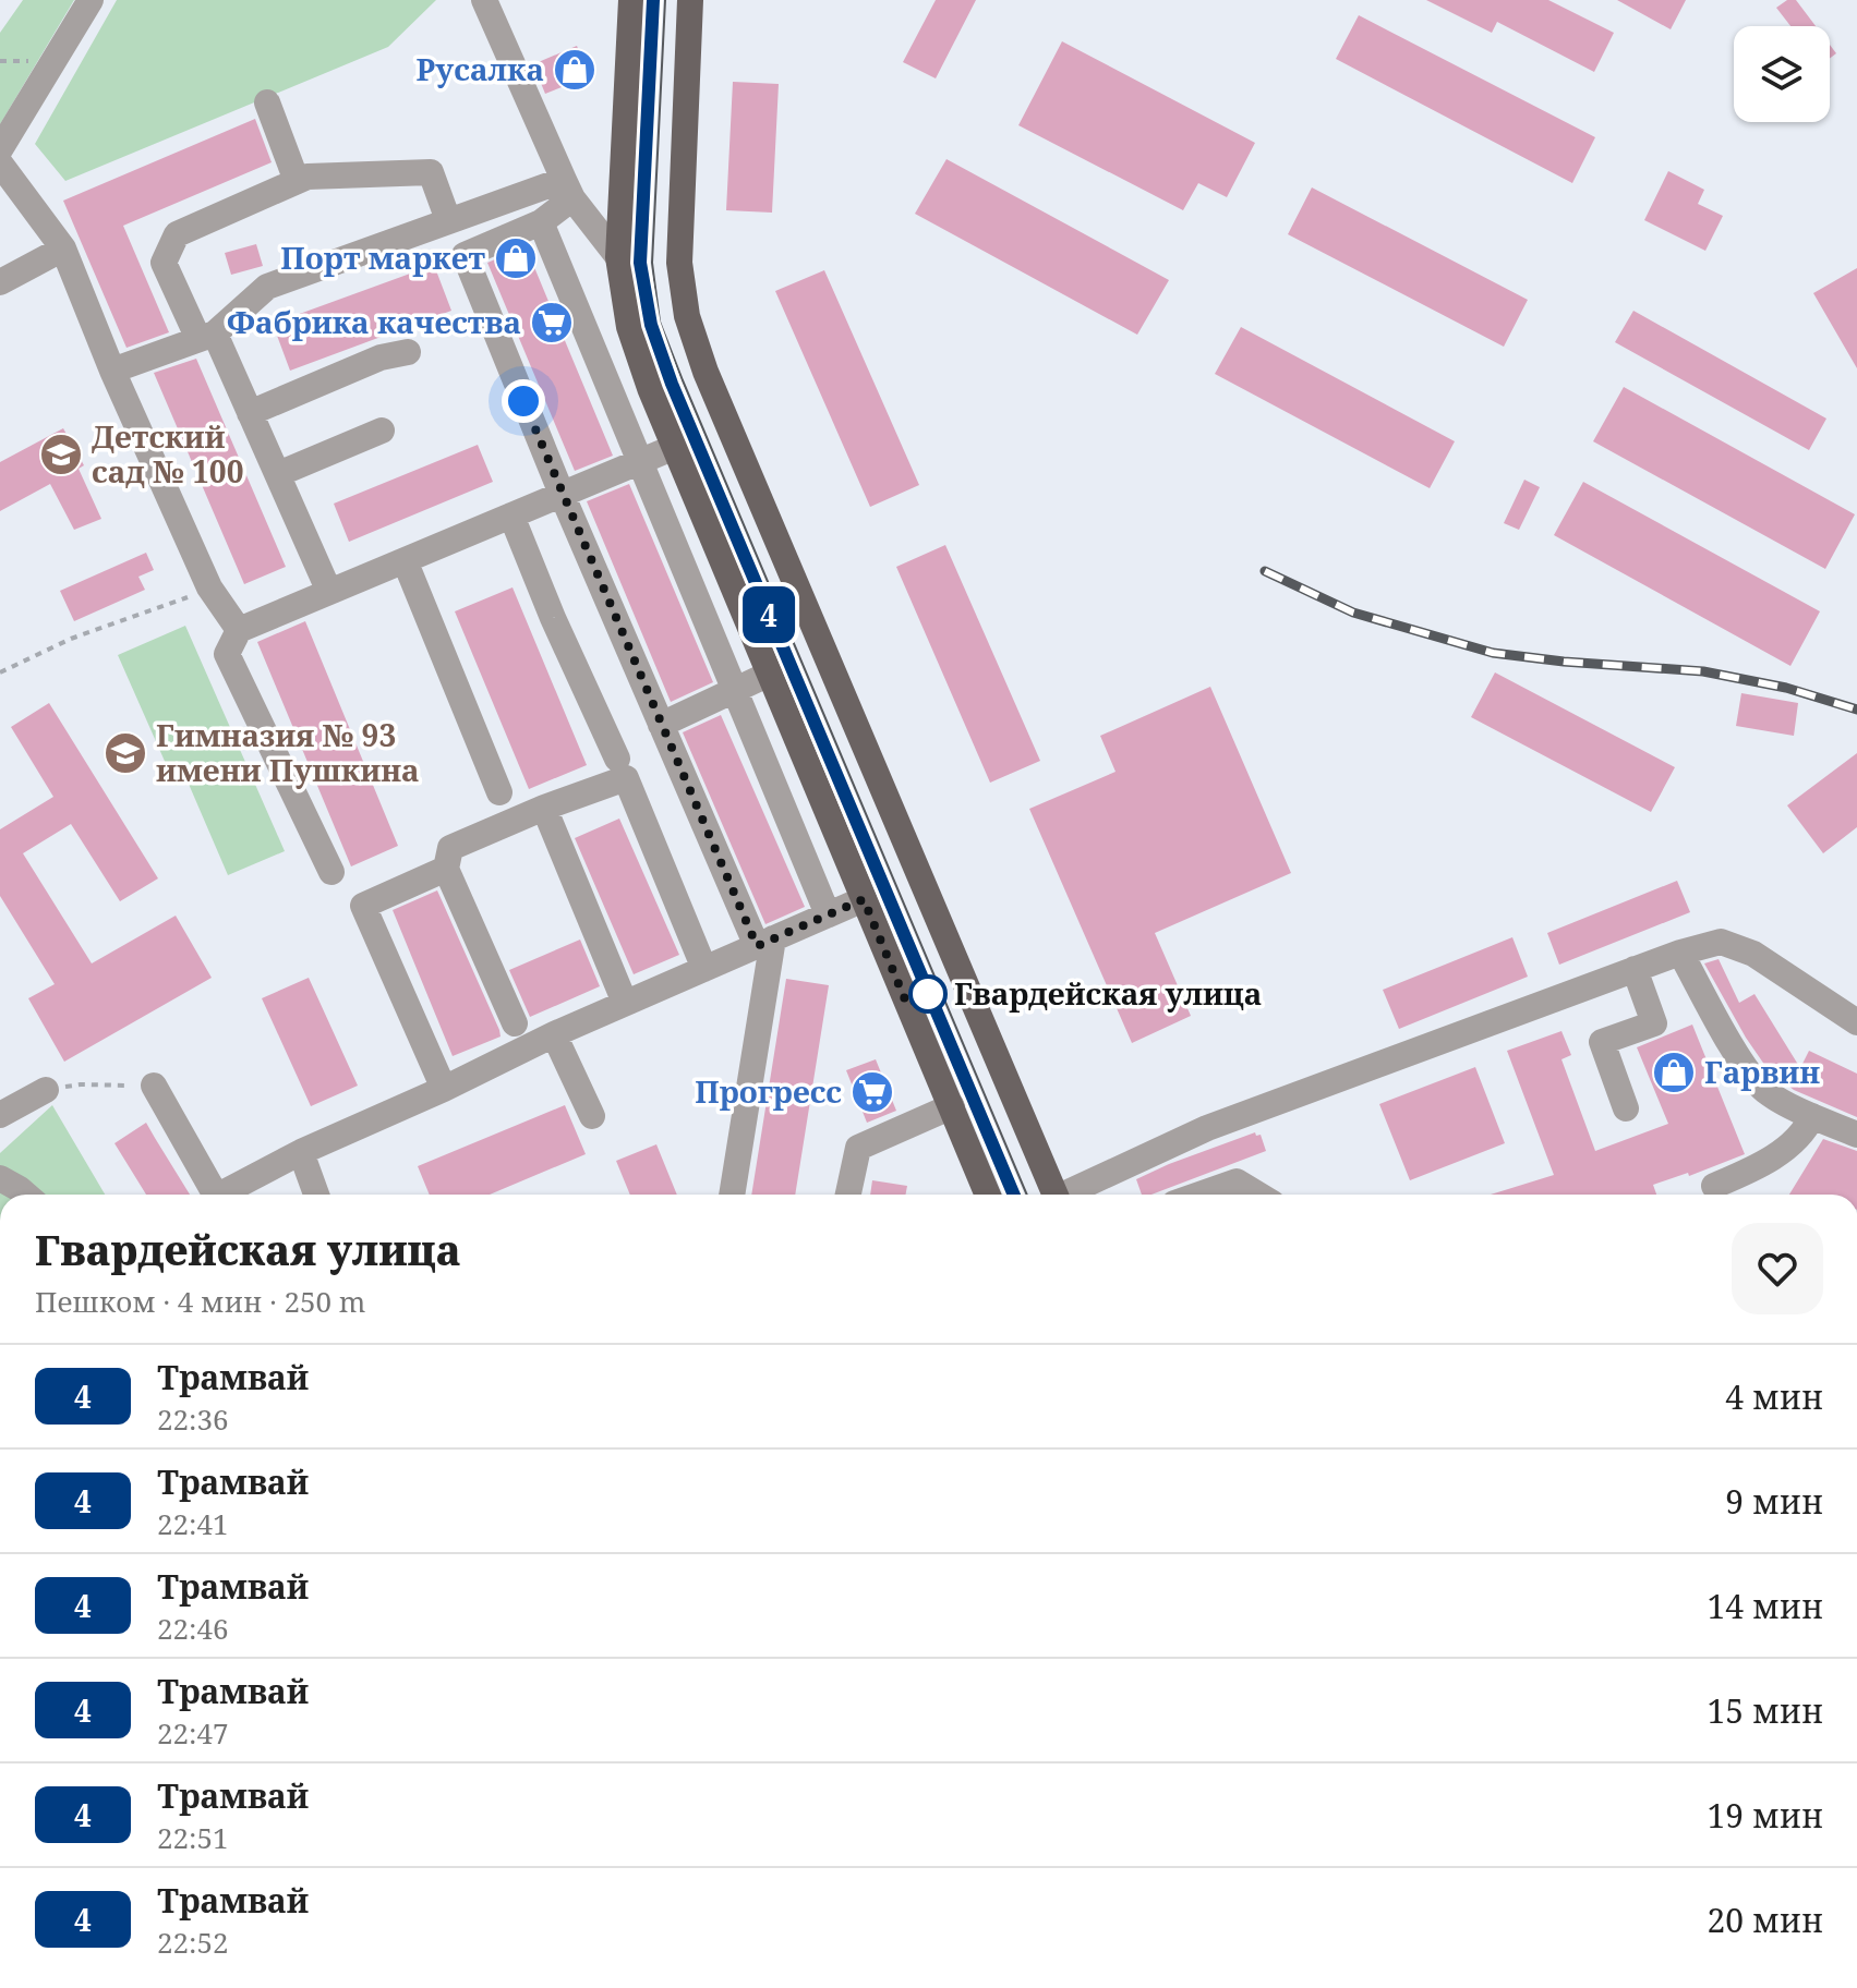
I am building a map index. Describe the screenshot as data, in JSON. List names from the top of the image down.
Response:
{
  "places": {
    "shop": ["Русалка", "Порт маркет", "Гарвин"],
    "supermarket": ["Фабрика качества", "Прогресс"],
    "school or university": ["Детский сад № 100", "Гимназия № 93 имени Пушкина"],
    "other": ["Гвардейская улица"]
  },
  "lines": ["tram line 4"],
  "page": {
    "on_map": "4",
    "heading": ["Гвардейская улица", "Пешком · 4 мин · 250 m"],
    "list": [
      {
        "mark": "4",
        "name": "Трамвай",
        "note": "22:36",
        "value": "4 мин"
      },
      {
        "mark": "4",
        "name": "Трамвай",
        "note": "22:41",
        "value": "9 мин"
      },
      {
        "mark": "4",
        "name": "Трамвай",
        "note": "22:46",
        "value": "14 мин"
      },
      {
        "mark": "4",
        "name": "Трамвай",
        "note": "22:47",
        "value": "15 мин"
      },
      {
        "mark": "4",
        "name": "Трамвай",
        "note": "22:51",
        "value": "19 мин"
      },
      {
        "mark": "4",
        "name": "Трамвай",
        "note": "22:52",
        "value": "20 мин"
      }
    ]
  }
}
